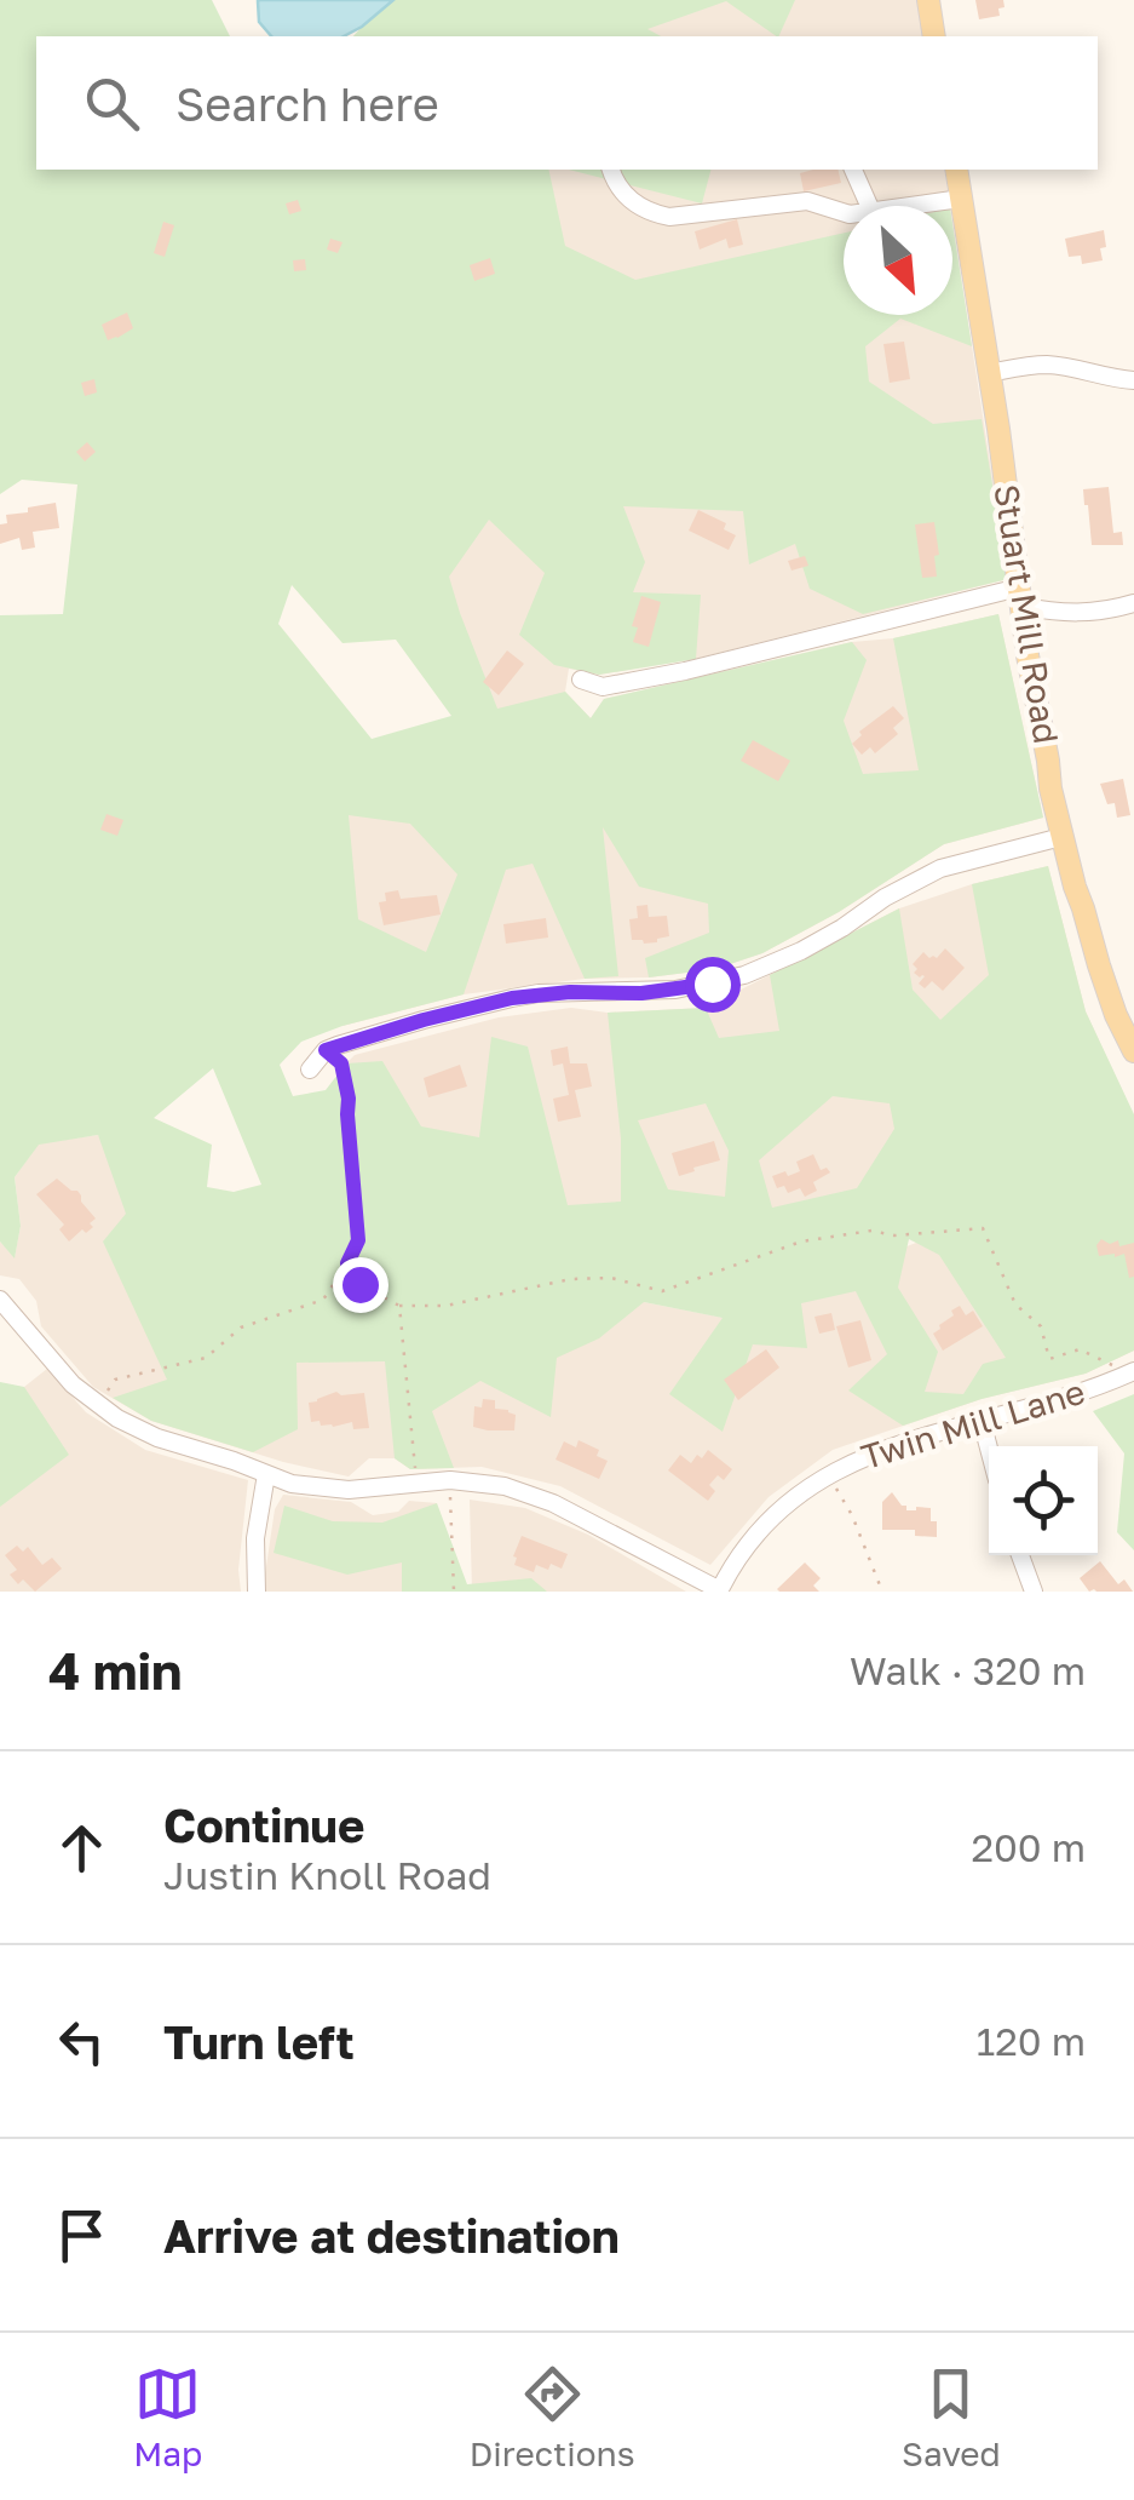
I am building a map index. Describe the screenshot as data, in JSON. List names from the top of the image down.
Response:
{
  "streets": {
    "main road": ["Stuart Mill Road"],
    "street": ["Twin Mill Lane"]
  },
  "north": "bottom right",
  "page": {
    "search": "Search here",
    "heading": ["4 min", "Walk · 320 m"],
    "list": [
      ["Continue", "Justin Knoll Road", "200 m"],
      ["Turn left", "120 m"],
      "Arrive at destination"
    ],
    "nav": ["Map", "Directions", "Saved"]
  }
}
